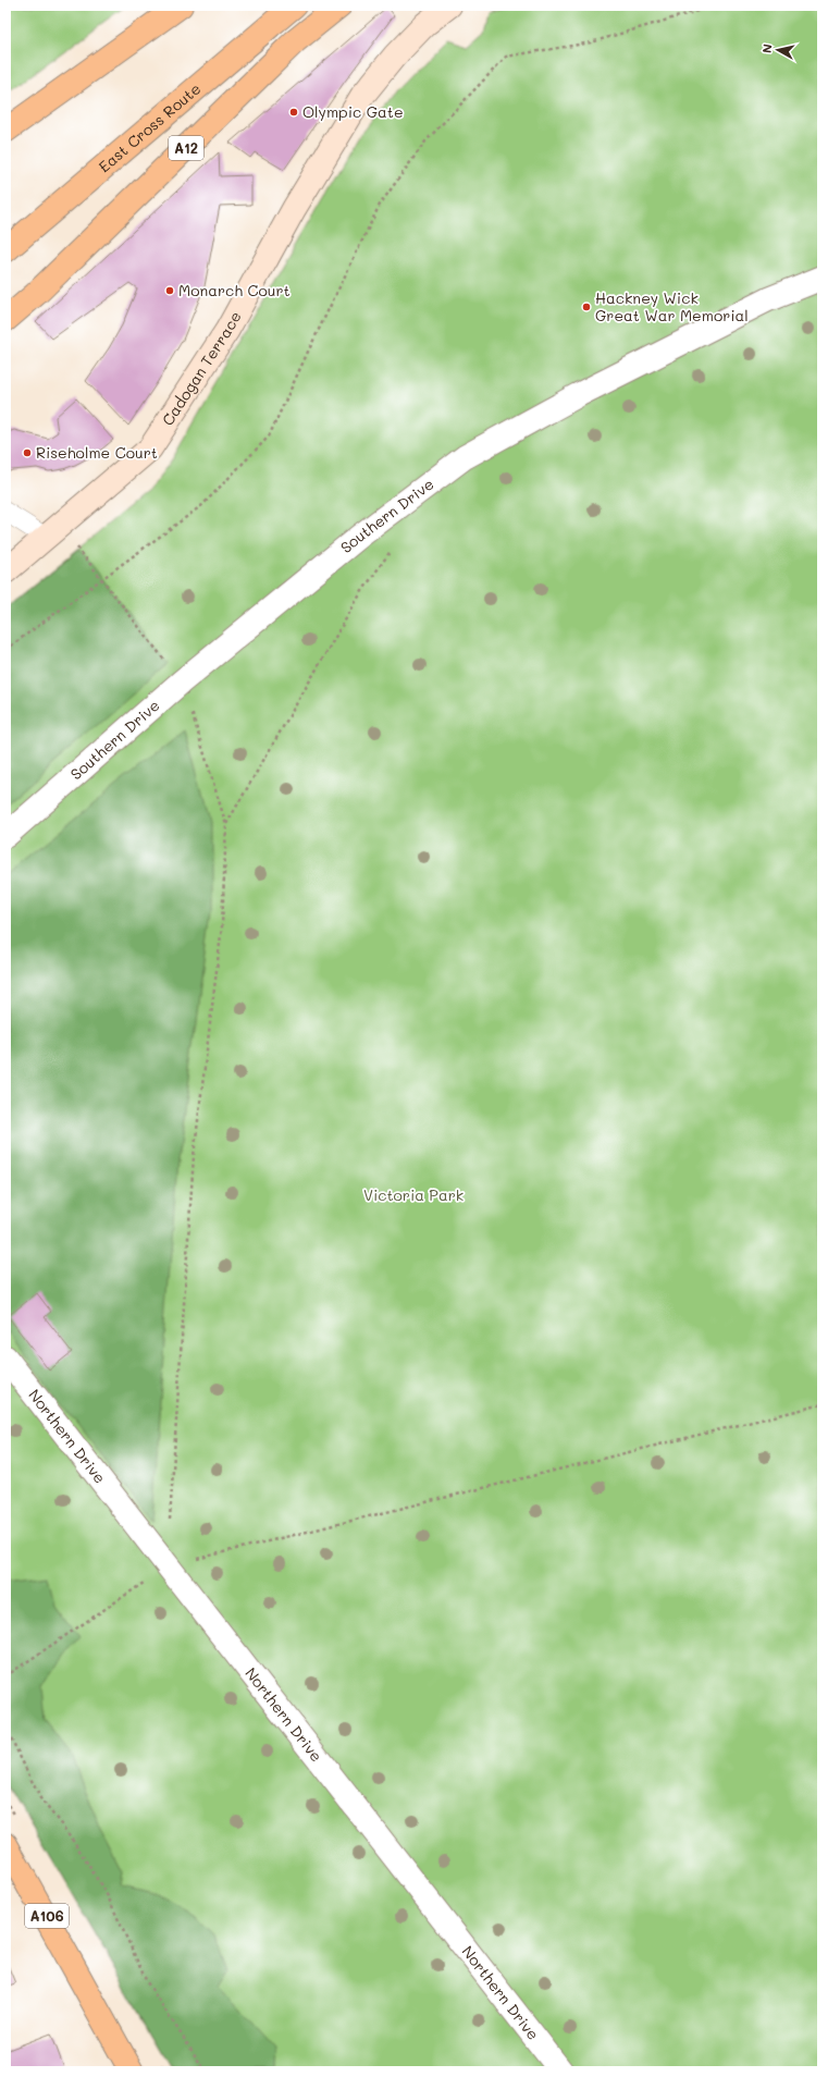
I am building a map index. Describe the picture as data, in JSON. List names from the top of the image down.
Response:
{
  "streets": {
    "main road": ["East Cross Route", "A12", "A106"],
    "street": ["Cadogan Terrace", "Southern Drive", "Northern Drive"]
  },
  "parks": ["Victoria Park"],
  "places": [
    "Olympic Gate",
    "Monarch Court",
    "Hackney Wick Great War Memorial",
    "Riseholme Court"
  ],
  "north": "left"
}
